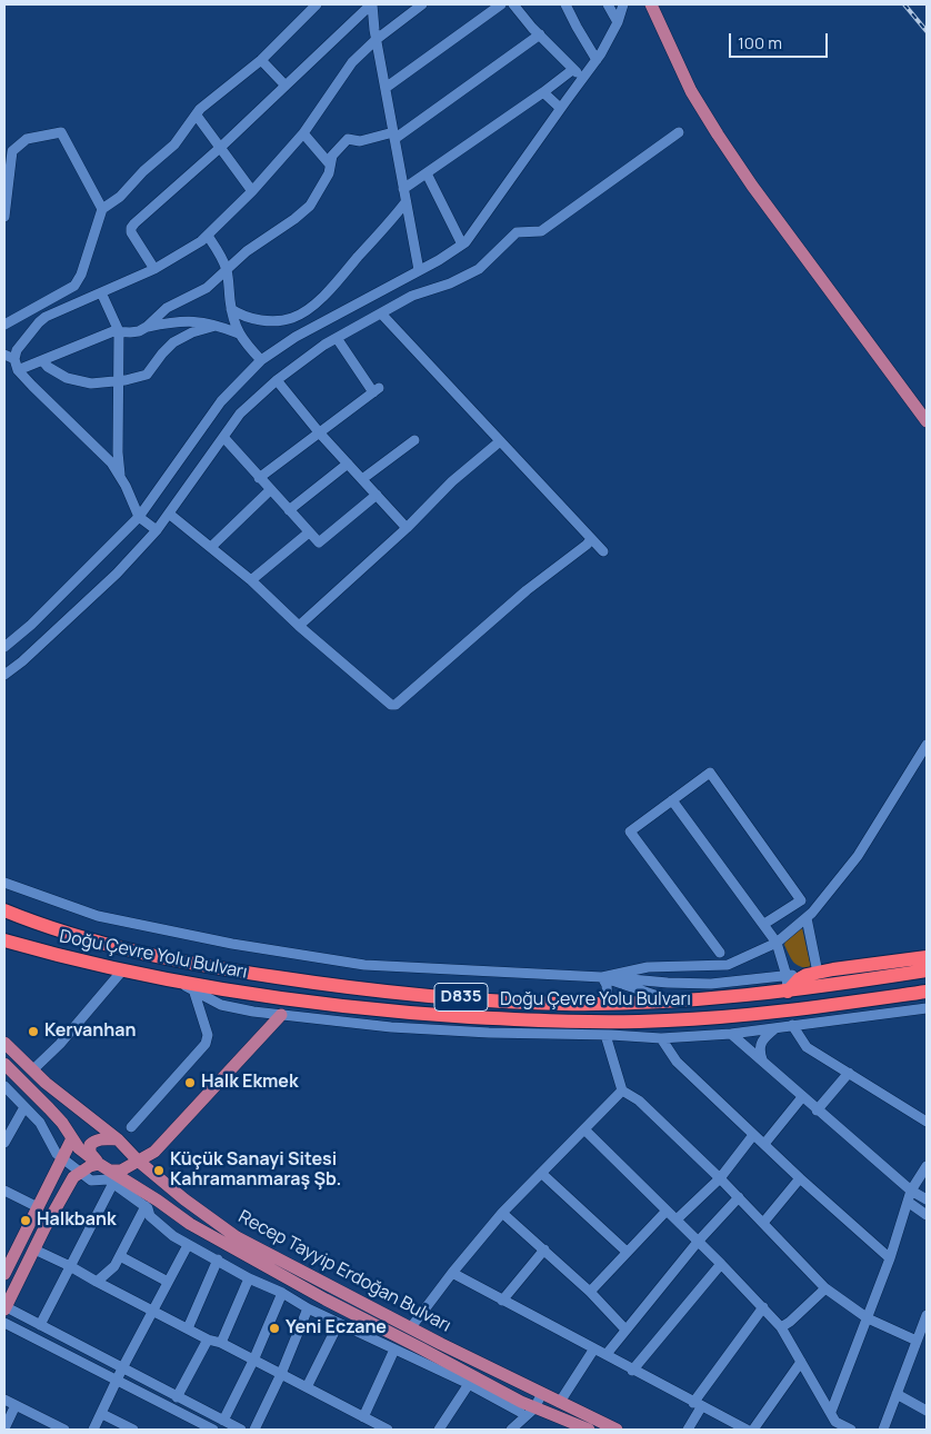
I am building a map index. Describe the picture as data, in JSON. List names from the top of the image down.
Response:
{
  "streets": {
    "highway": ["Doğu Çevre Yolu Bulvarı", "D835"],
    "main road": ["Recep Tayyip Erdoğan Bulvarı"]
  },
  "places": [
    "Kervanhan",
    "Halk Ekmek",
    "Küçük Sanayi Sitesi Kahramanmaraş Şb.",
    "Halkbank",
    "Yeni Eczane"
  ],
  "scale_bar": "100 m"
}
